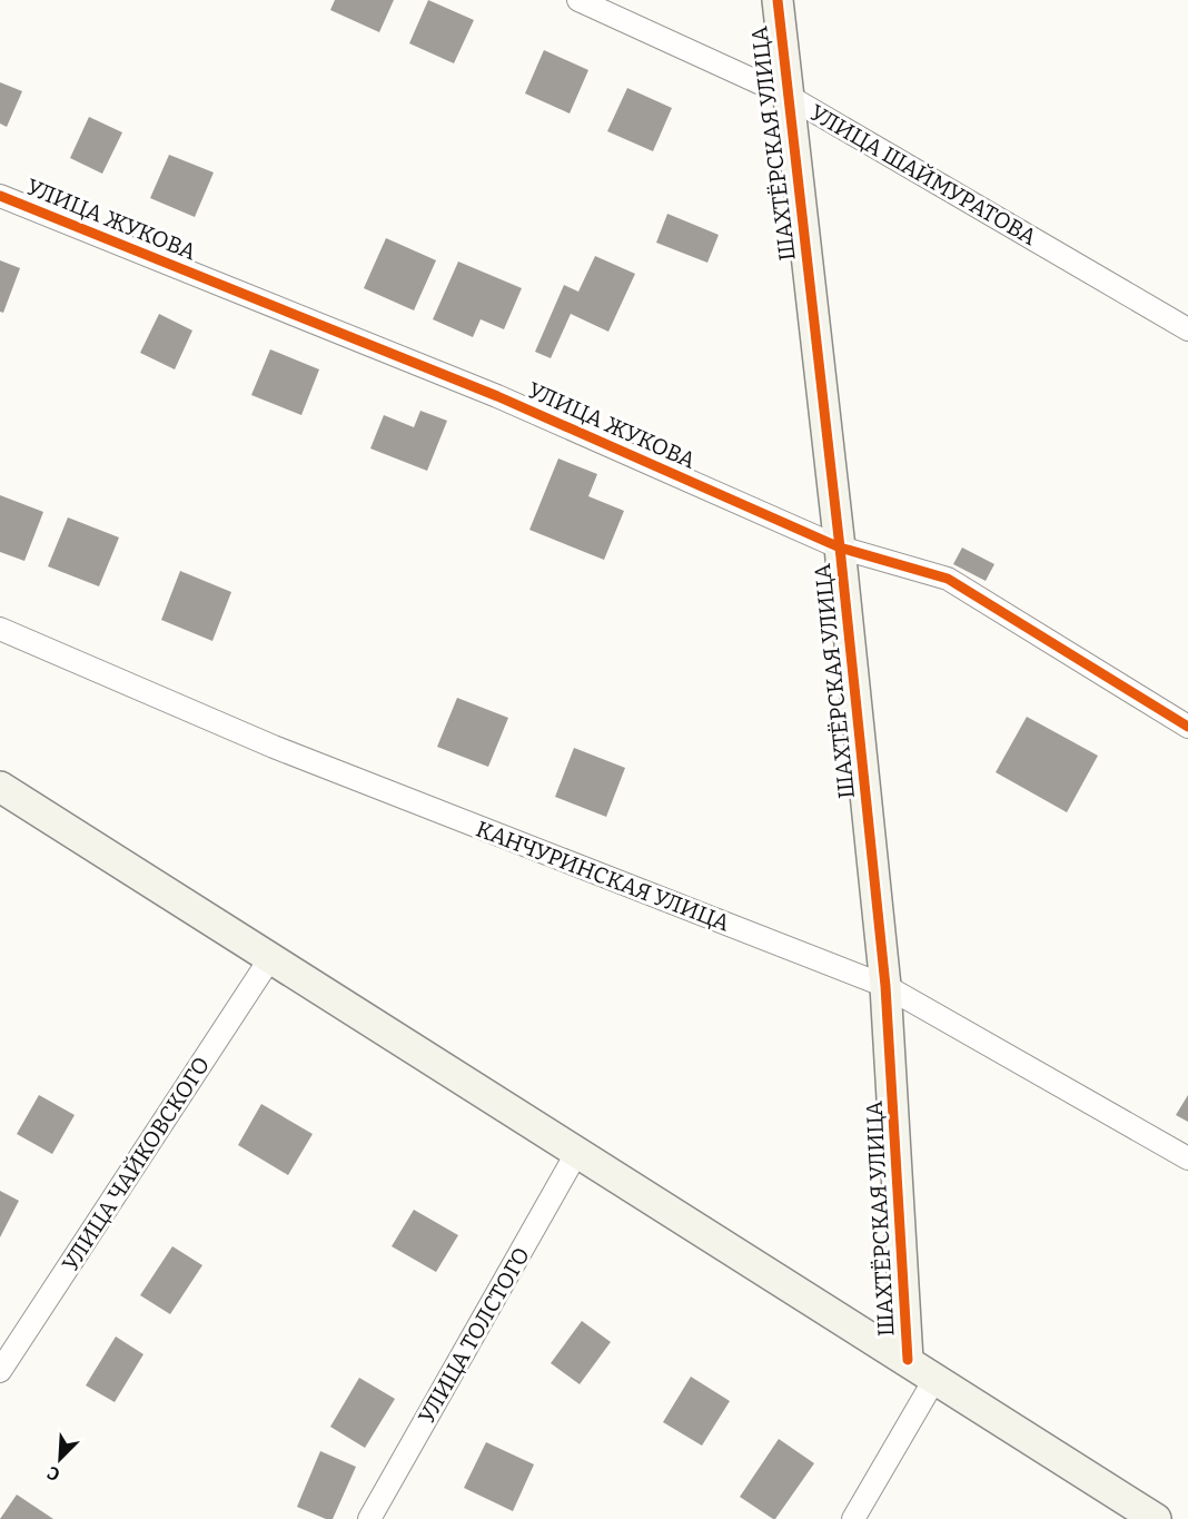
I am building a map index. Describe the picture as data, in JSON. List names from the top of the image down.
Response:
{
  "streets": {
    "main road": ["ШАХТЁРСКАЯ УЛИЦА"],
    "street": [
      "УЛИЦА ШАЙМУРАТОВА",
      "УЛИЦА ЖУКОВА",
      "КАНЧУРИНСКАЯ УЛИЦА",
      "УЛИЦА ЧАЙКОВСКОГО",
      "УЛИЦА ТОЛСТОГО"
    ]
  },
  "crossings": [
    ["ШАХТЁРСКАЯ УЛИЦА", "УЛИЦА ШАЙМУРАТОВА"],
    ["ШАХТЁРСКАЯ УЛИЦА", "УЛИЦА ЖУКОВА"],
    ["ШАХТЁРСКАЯ УЛИЦА", "КАНЧУРИНСКАЯ УЛИЦА"]
  ],
  "north": "bottom left"
}
